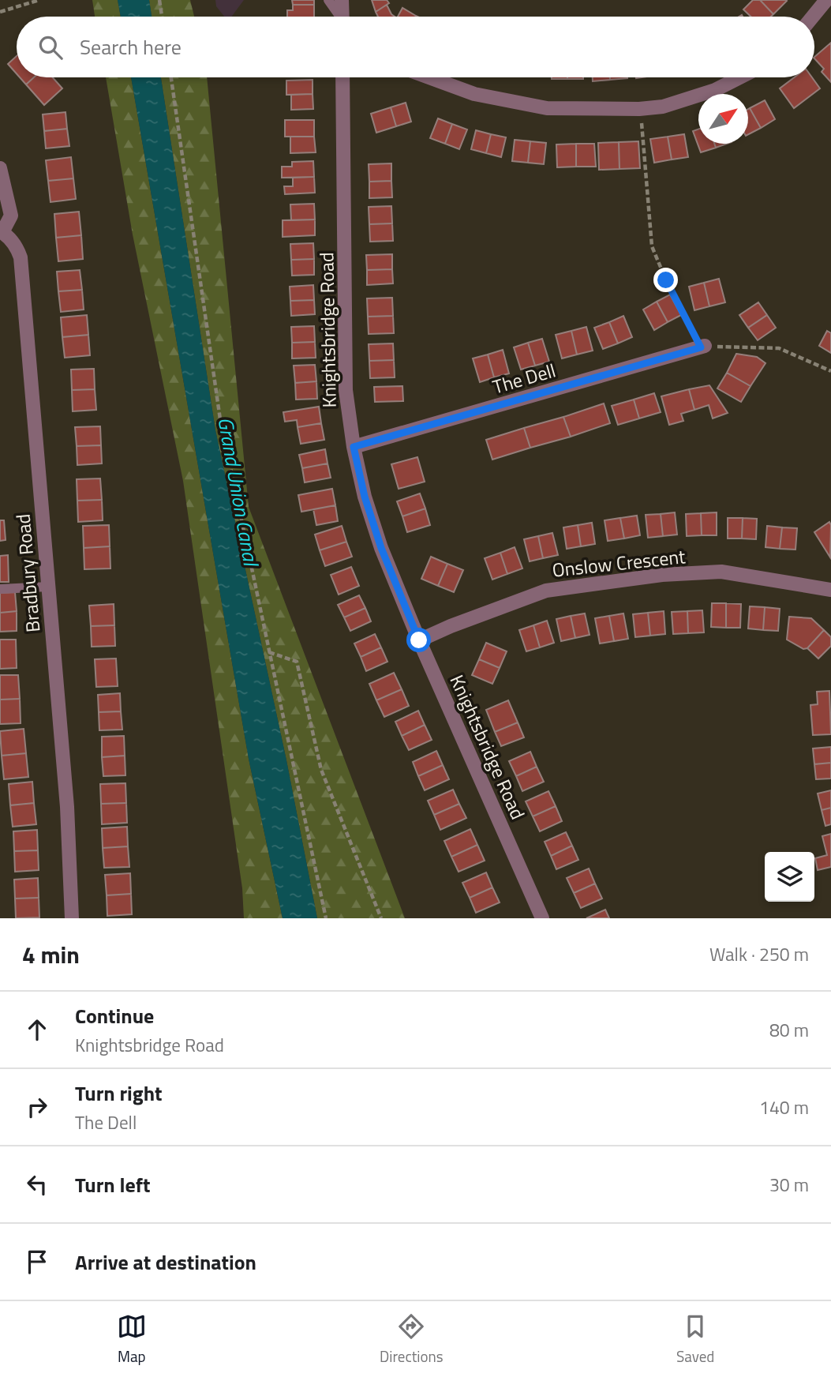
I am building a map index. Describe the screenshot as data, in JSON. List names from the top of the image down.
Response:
{
  "streets": {
    "street": [
      "Knightsbridge Road",
      "The Dell",
      "Onslow Crescent",
      "Bradbury Road"
    ]
  },
  "crossings": [
    ["Knightsbridge Road", "The Dell"],
    ["Knightsbridge Road", "Onslow Crescent"]
  ],
  "water": ["Grand Union Canal"],
  "north": "top right",
  "page": {
    "search": "Search here",
    "heading": ["4 min", "Walk · 250 m"],
    "list": [
      ["Continue", "Knightsbridge Road", "80 m"],
      ["Turn right", "The Dell", "140 m"],
      ["Turn left", "30 m"],
      "Arrive at destination"
    ],
    "nav": ["Map", "Directions", "Saved"]
  }
}
